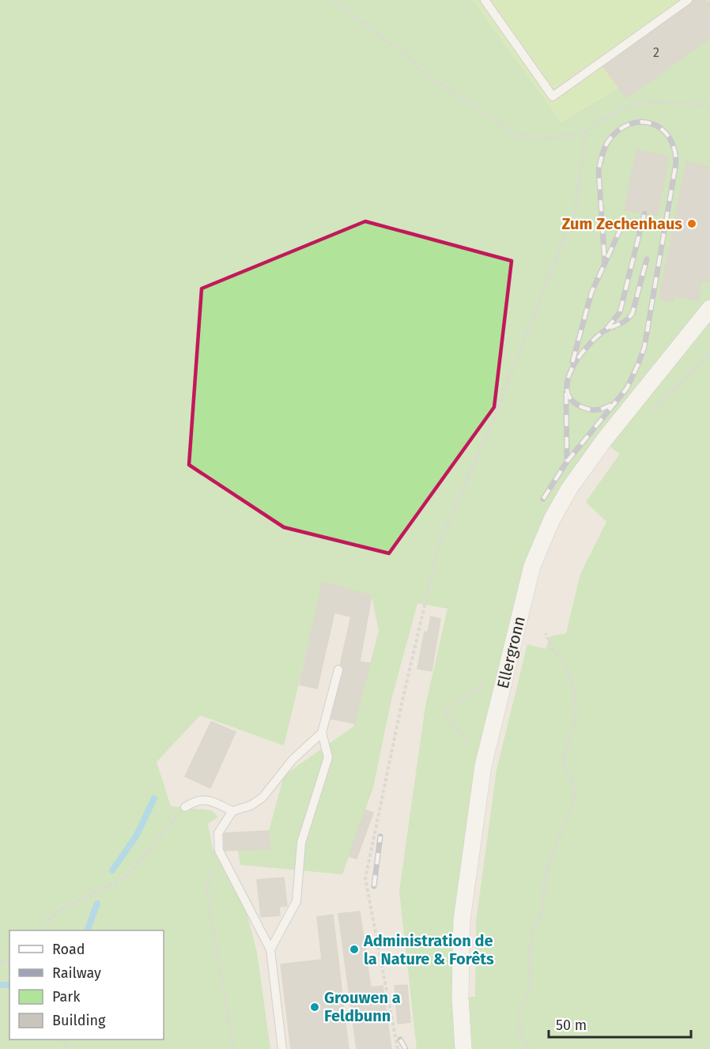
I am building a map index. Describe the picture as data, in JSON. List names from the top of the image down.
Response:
{
  "streets": {
    "street": ["Ellergronn"]
  },
  "places": ["Zum Zechenhaus", "Administration de la Nature & Forêts", "Grouwen a Feldbunn"],
  "house_numbers": ["2"],
  "legend": [
    "Road",
    "Railway",
    "Park",
    "Building"
  ],
  "scale_bar": "50 m"
}
